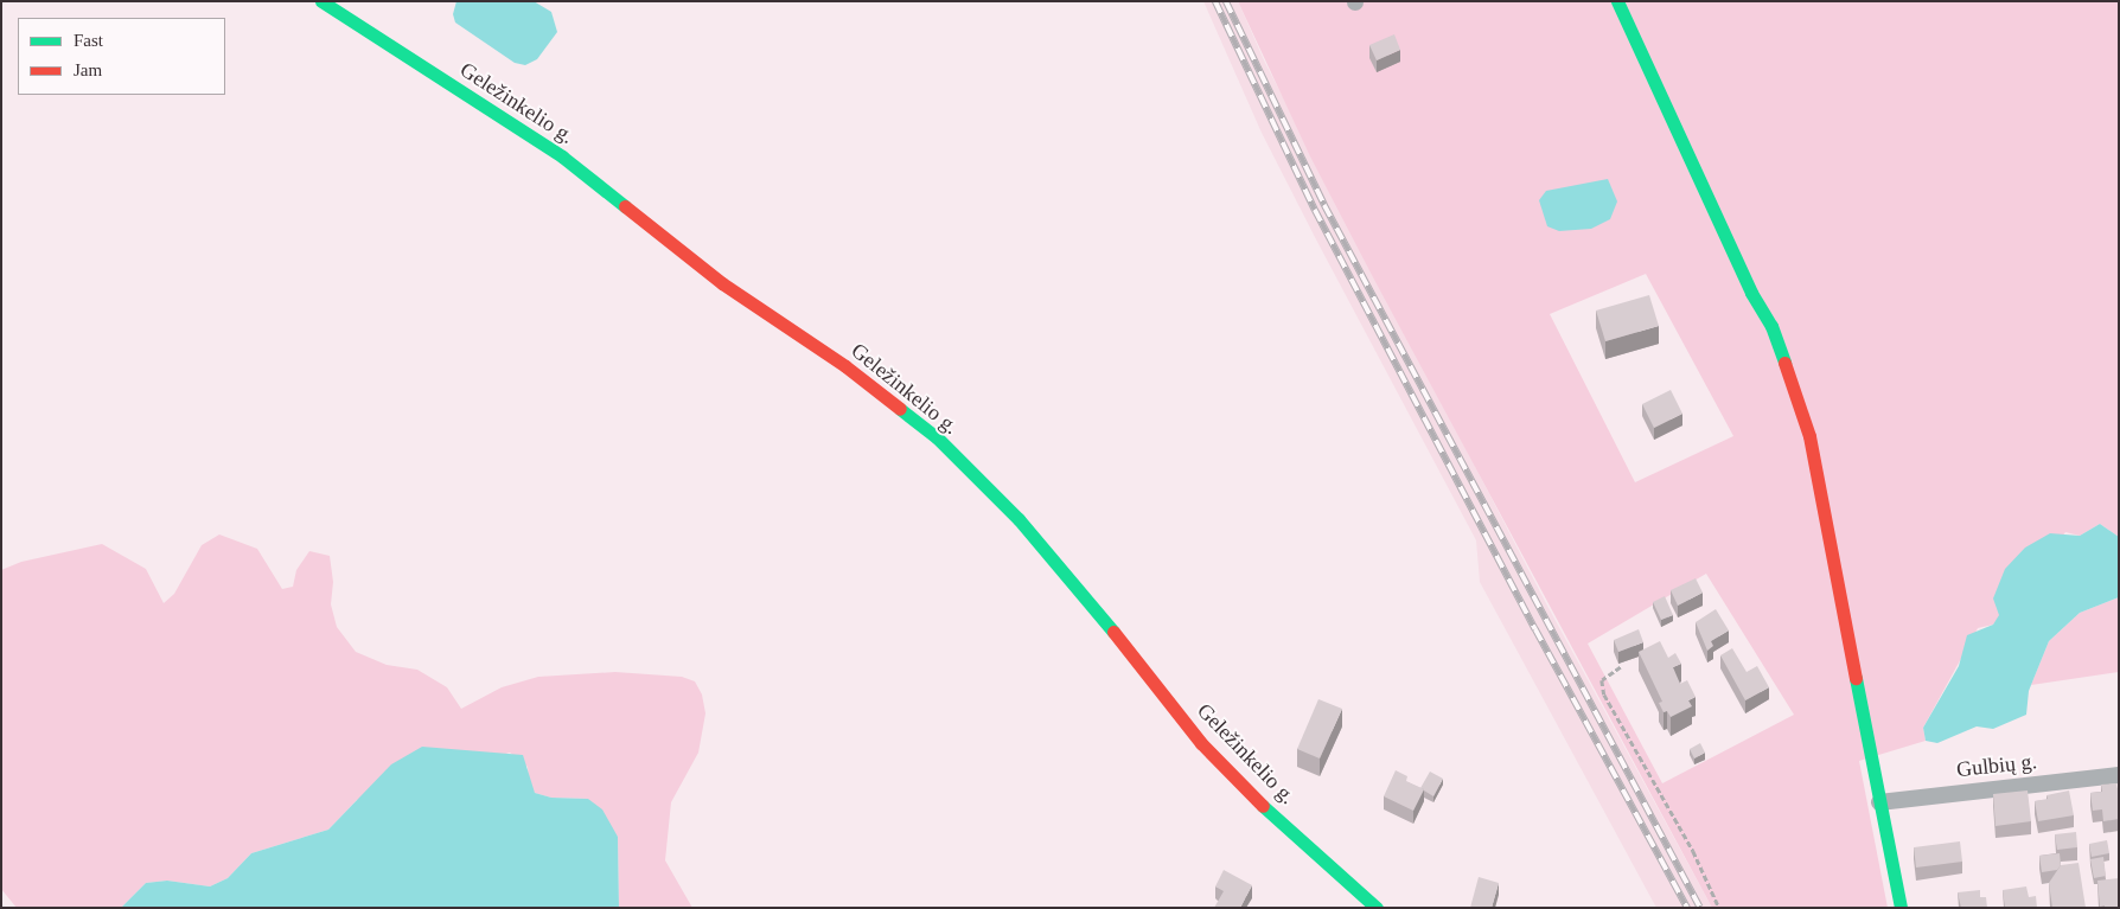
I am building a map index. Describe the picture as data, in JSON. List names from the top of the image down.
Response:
{
  "streets": {
    "street": ["Geležinkelio g.", "Gulbių g."]
  },
  "legend": ["Fast", "Jam"]
}
